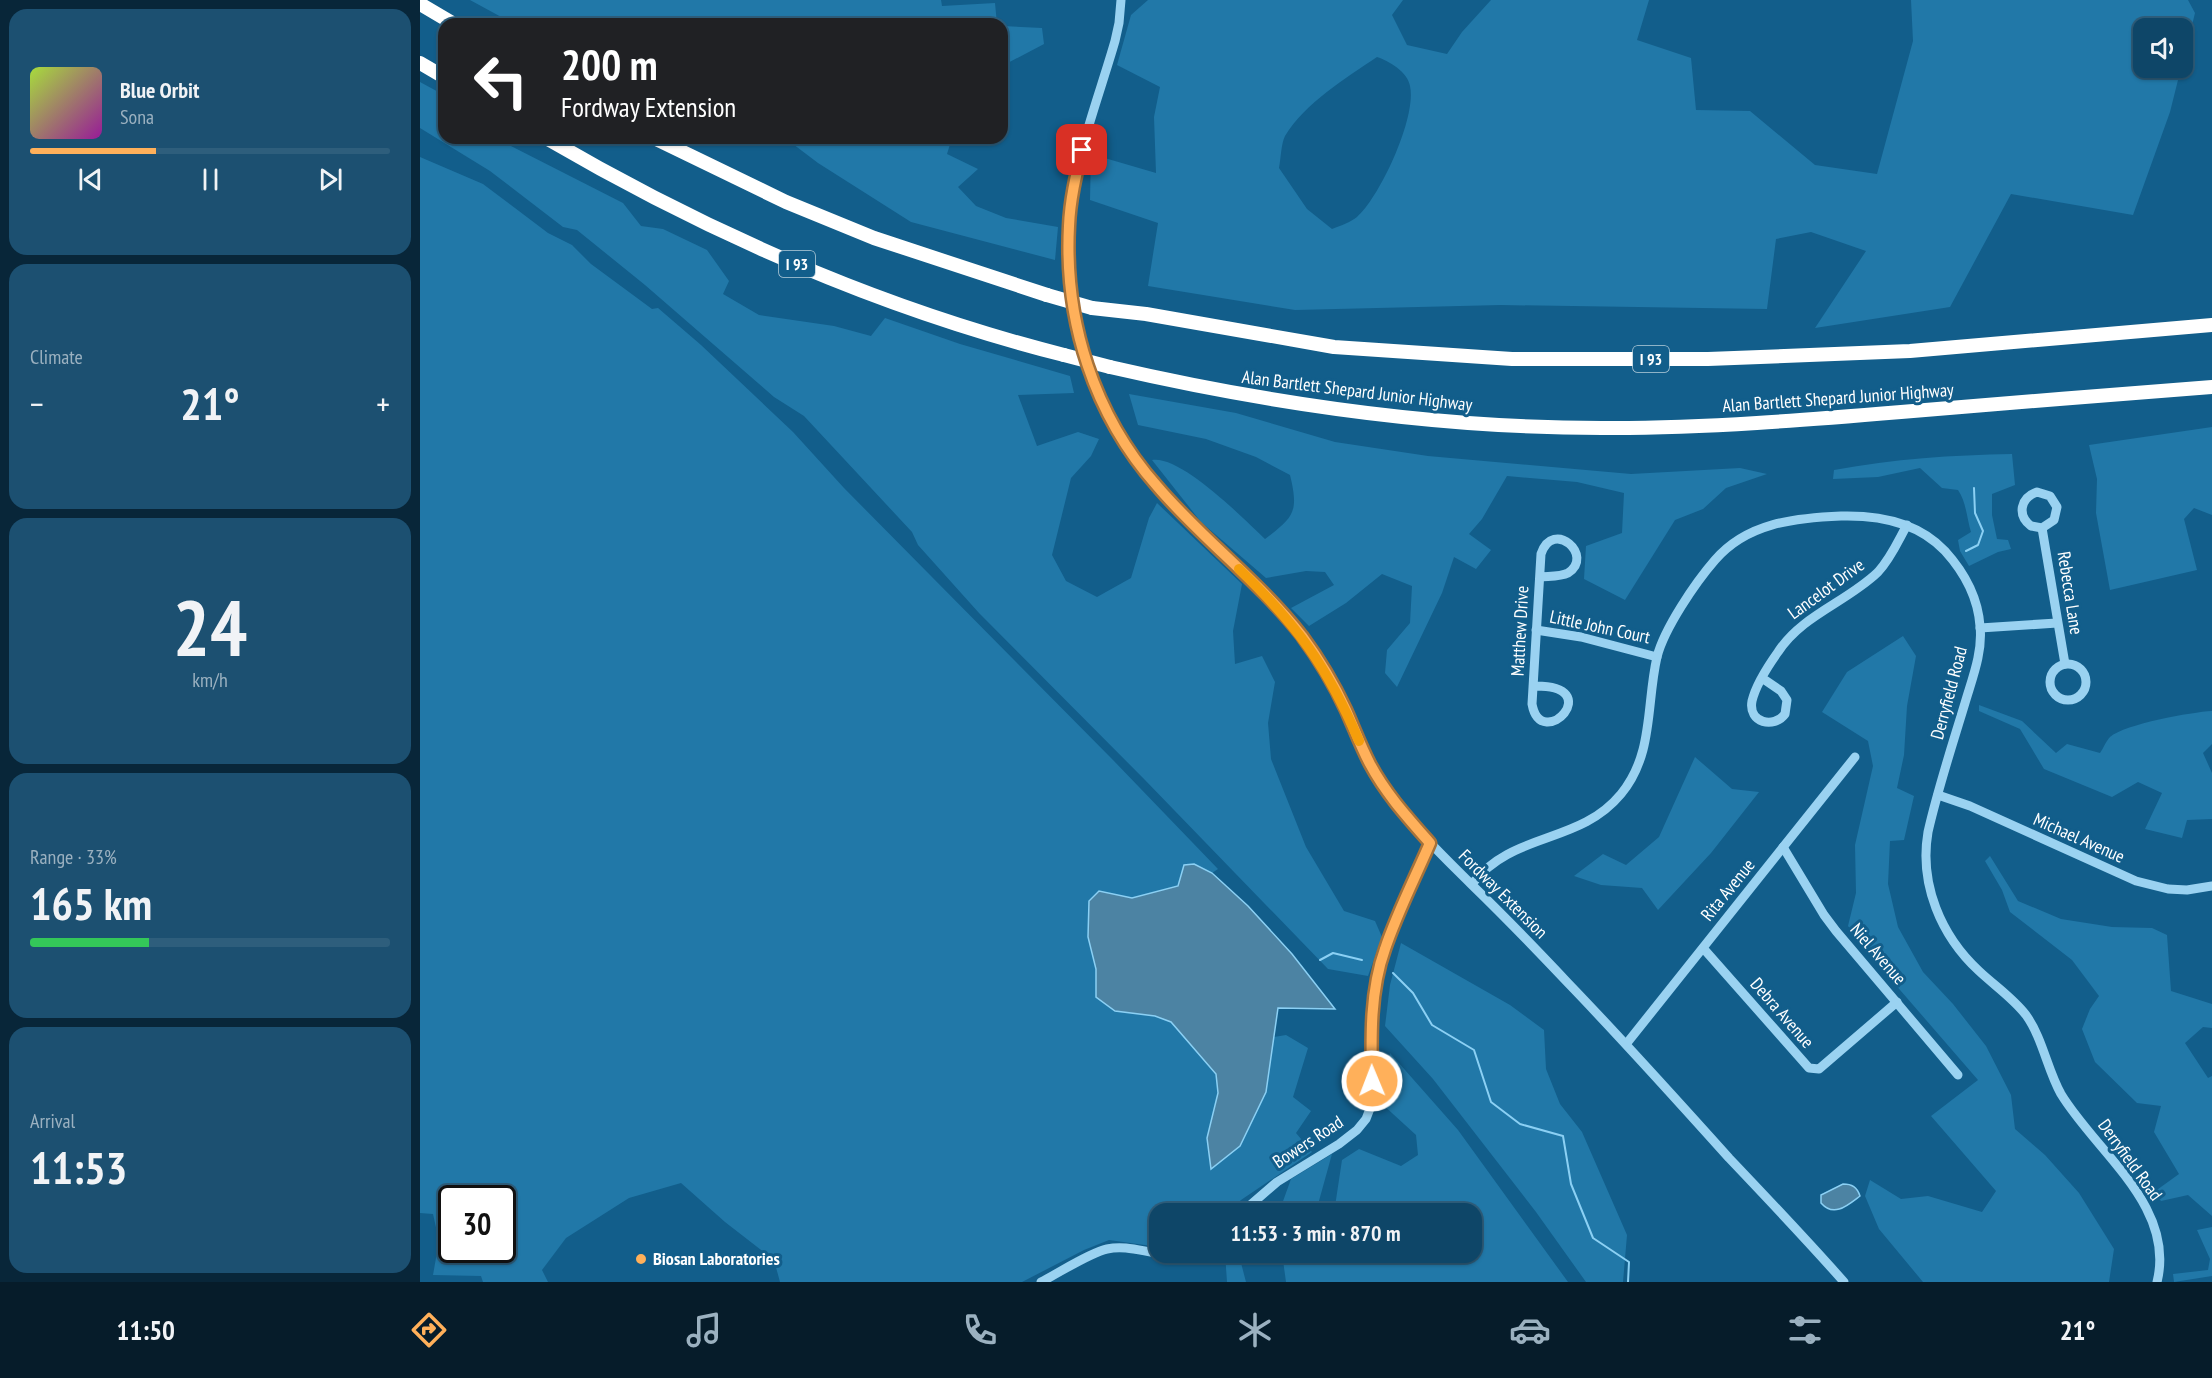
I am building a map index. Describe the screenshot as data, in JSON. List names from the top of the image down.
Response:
{
  "streets": {
    "highway": ["I 93", "Alan Bartlett Shepard Junior Highway"],
    "street": [
      "Lancelot Drive",
      "Rebecca Lane",
      "Little John Court",
      "Matthew Drive",
      "Derryfield Road",
      "Michael Avenue",
      "Rita Avenue",
      "Fordway Extension",
      "Niel Avenue",
      "Debra Avenue",
      "Bowers Road"
    ]
  },
  "crossings": [
    ["Lancelot Drive", "Derryfield Road"],
    ["Little John Court", "Matthew Drive"],
    ["Little John Court", "Derryfield Road"],
    ["Derryfield Road", "Michael Avenue"],
    ["Derryfield Road", "Fordway Extension"],
    ["Rita Avenue", "Fordway Extension"],
    ["Rita Avenue", "Niel Avenue"],
    ["Rita Avenue", "Debra Avenue"],
    ["Fordway Extension", "Bowers Road"],
    ["Niel Avenue", "Debra Avenue"]
  ],
  "places": ["Biosan Laboratories"],
  "page": {
    "turn": ["200 m", "Fordway Extension"],
    "song": ["Blue Orbit", "Sona"],
    "tile": [
      "Climate",
      ["24", "km/h"],
      ["Range · 33%", "165 km"],
      ["Arrival", "11:53"]
    ],
    "heat": ["−", "21°", "+"],
    "limit": "30",
    "trip": "11:53 · 3 min · 870 m",
    "tabs": ["11:50", "21°"]
  }
}
